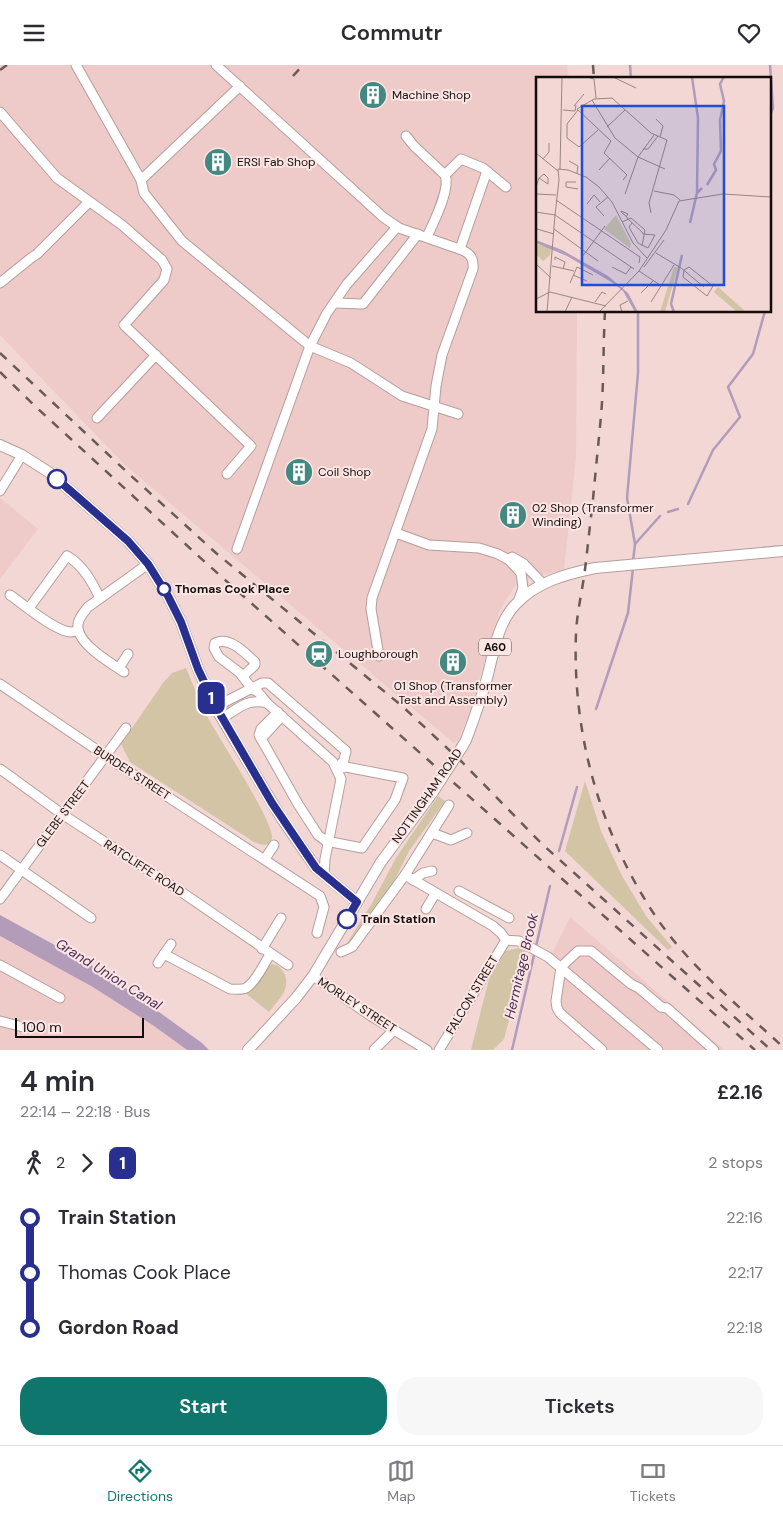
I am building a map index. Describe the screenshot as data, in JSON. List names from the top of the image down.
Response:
{
  "streets": {
    "main road": ["A60", "NOTTINGHAM ROAD"],
    "street": [
      "BURDER STREET",
      "GLEBE STREET",
      "RATCLIFFE ROAD",
      "FALCON STREET",
      "MORLEY STREET"
    ]
  },
  "crossings": [
    ["BURDER STREET", "GLEBE STREET"],
    ["NOTTINGHAM ROAD", "MORLEY STREET"],
    ["GLEBE STREET", "RATCLIFFE ROAD"]
  ],
  "water": ["Hermitage Brook", "Grand Union Canal"],
  "places": {
    "building": [
      "Machine Shop",
      "ERSI Fab Shop",
      "Coil Shop",
      "02 Shop (Transformer Winding)",
      "01 Shop (Transformer Test and Assembly)"
    ],
    "other": ["Thomas Cook Place", "Train Station"],
    "station": ["Loughborough"]
  },
  "lines": ["bus line 1"],
  "scale_bar": "100 m",
  "page": {
    "header": "Commutr",
    "on_map": "1",
    "scale": "100 m",
    "heading": ["4 min", "22:14 – 22:18 · Bus", "£2.16"],
    "legs": ["2", "1", "2 stops"],
    "list": [
      {
        "name": "Train Station",
        "value": "22:16"
      },
      {
        "name": "Thomas Cook Place",
        "value": "22:17"
      },
      {
        "name": "Gordon Road",
        "value": "22:18"
      }
    ],
    "buttons": ["Start", "Tickets"],
    "tabs": ["Directions", "Map", "Tickets"]
  }
}
